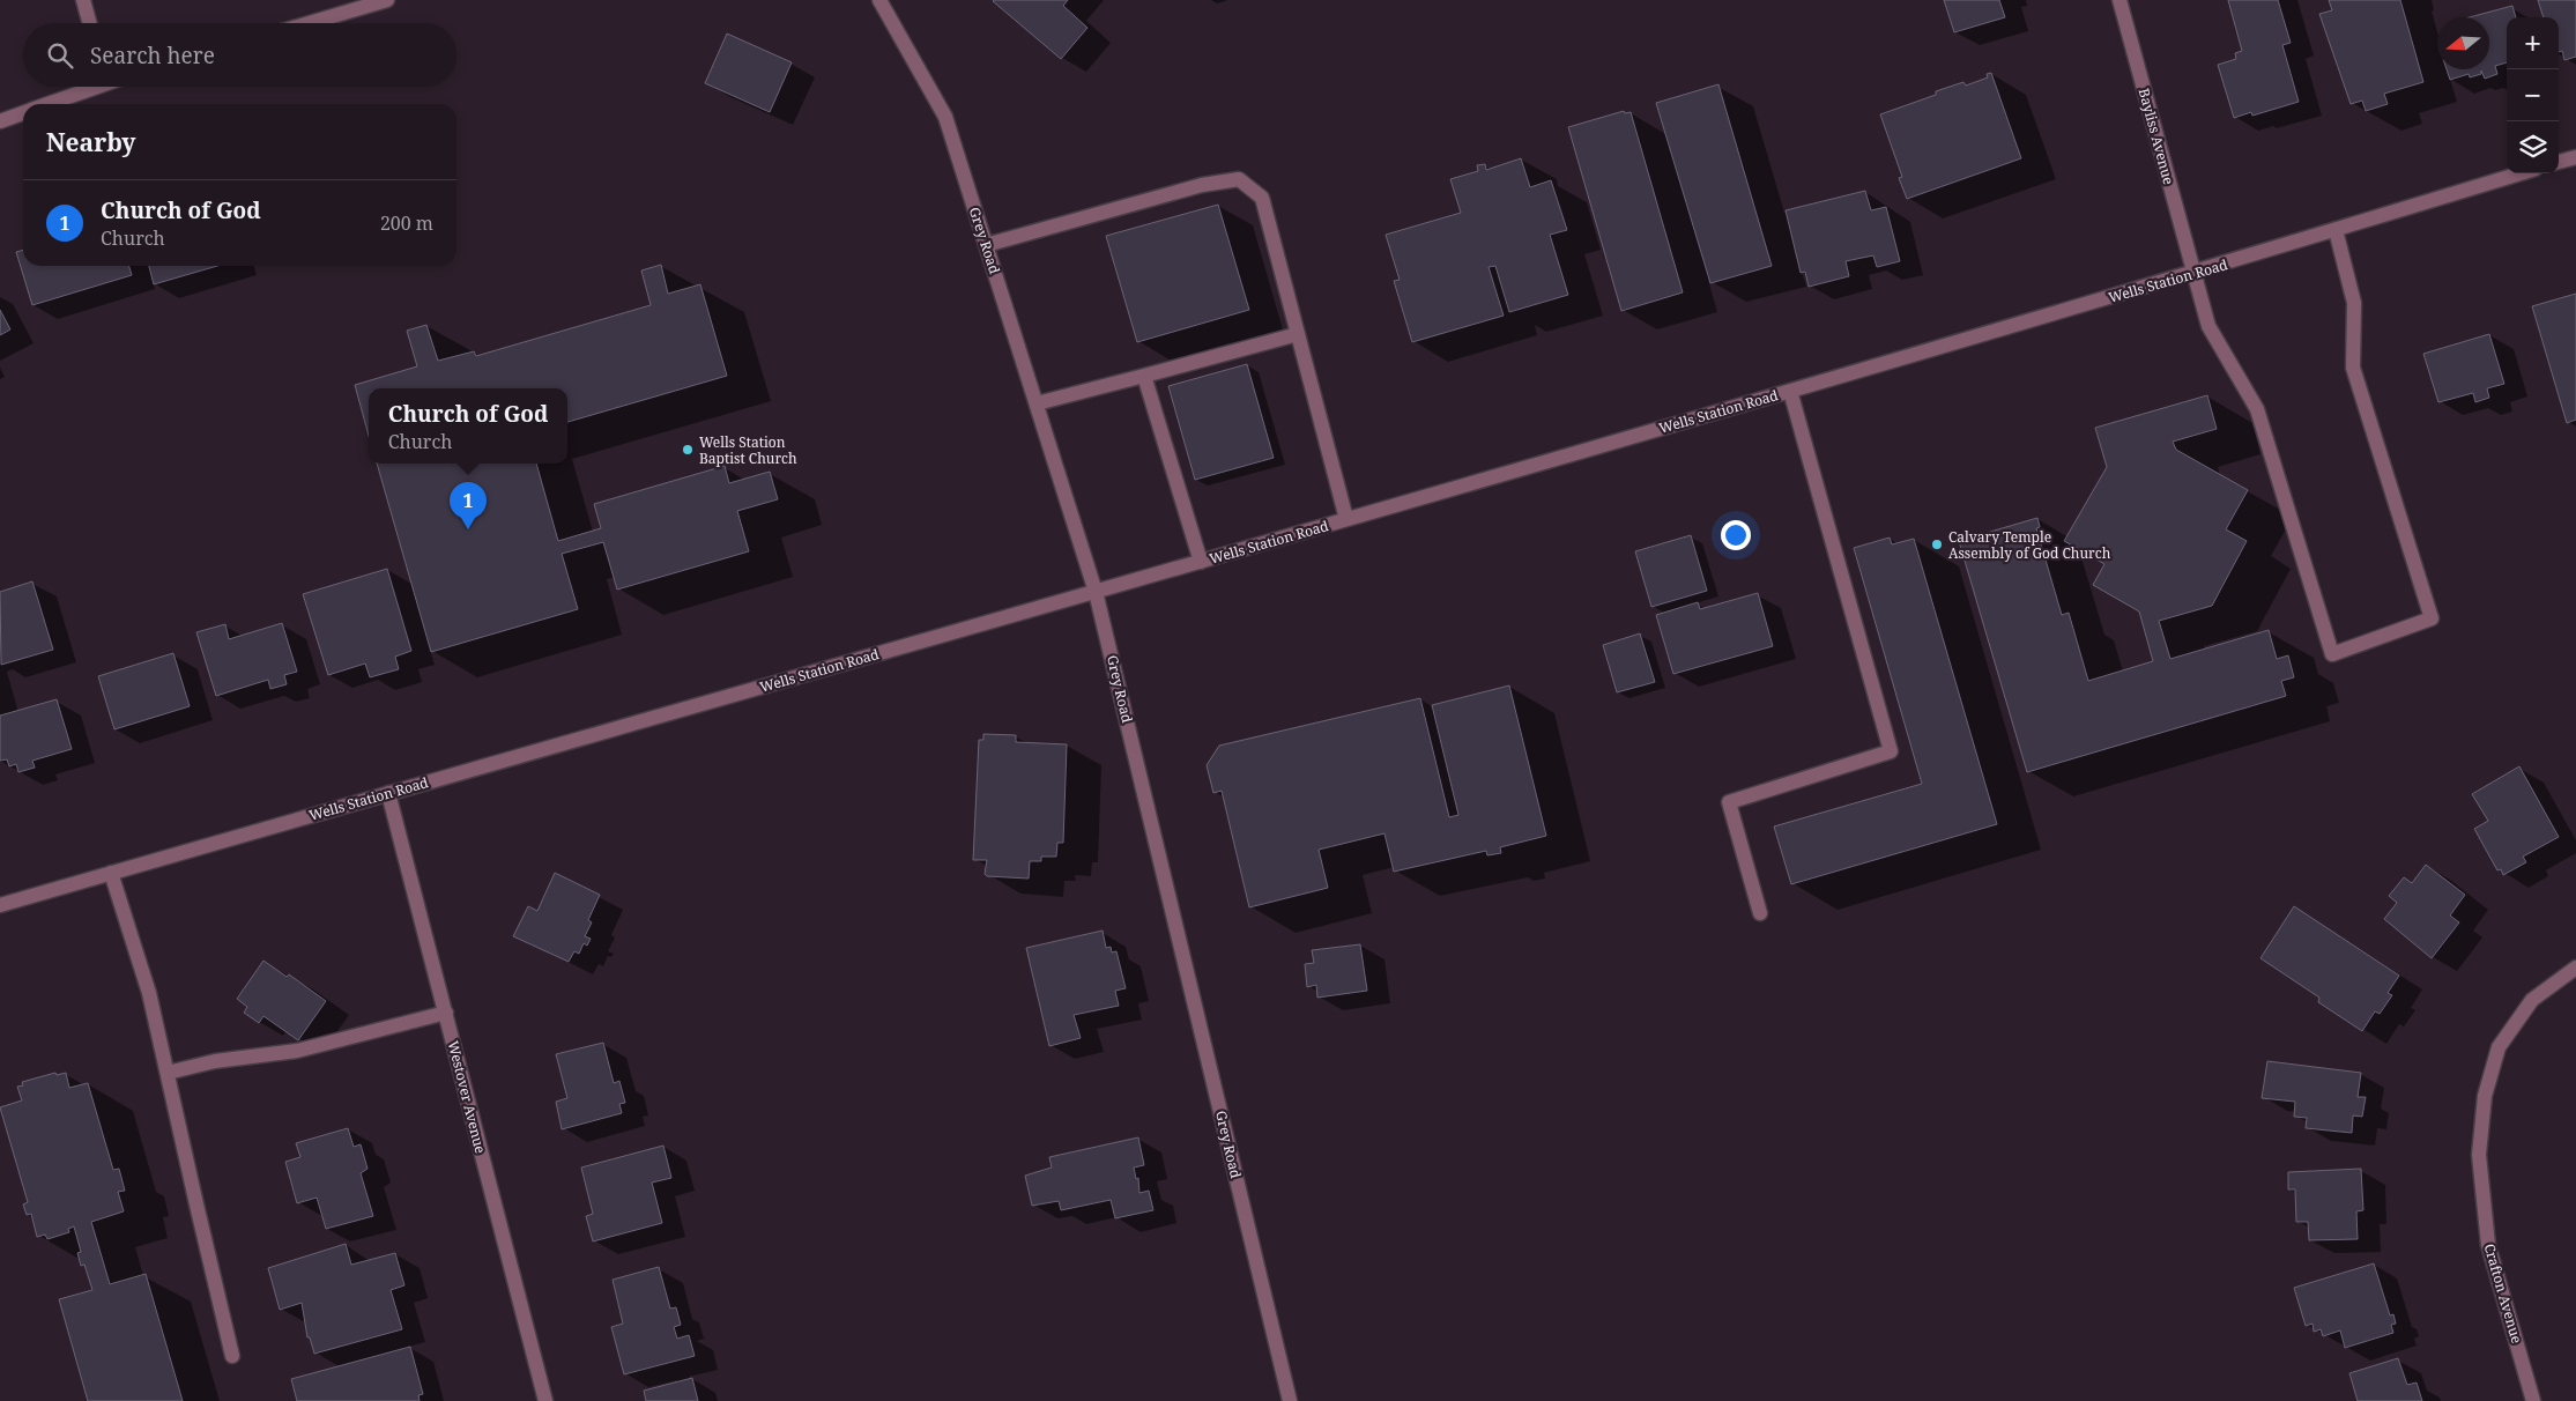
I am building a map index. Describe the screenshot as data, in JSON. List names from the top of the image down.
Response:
{
  "streets": {
    "street": [
      "Bayliss Avenue",
      "Grey Road",
      "Wells Station Road",
      "Westover Avenue",
      "Crafton Avenue"
    ]
  },
  "crossings": [
    ["Bayliss Avenue", "Wells Station Road"],
    ["Grey Road", "Wells Station Road"],
    ["Wells Station Road", "Westover Avenue"]
  ],
  "places": ["Wells Station Baptist Church", "Calvary Temple Assembly of God Church"],
  "north": "left",
  "page": {
    "map_buttons": ["+", "−"],
    "search": "Search here",
    "heading": "Nearby",
    "list": [
      {
        "mark": "1",
        "name": "Church of God",
        "note": "Church",
        "value": "200 m"
      }
    ],
    "popup": ["Church of God", "Church"],
    "pins": "1"
  }
}
